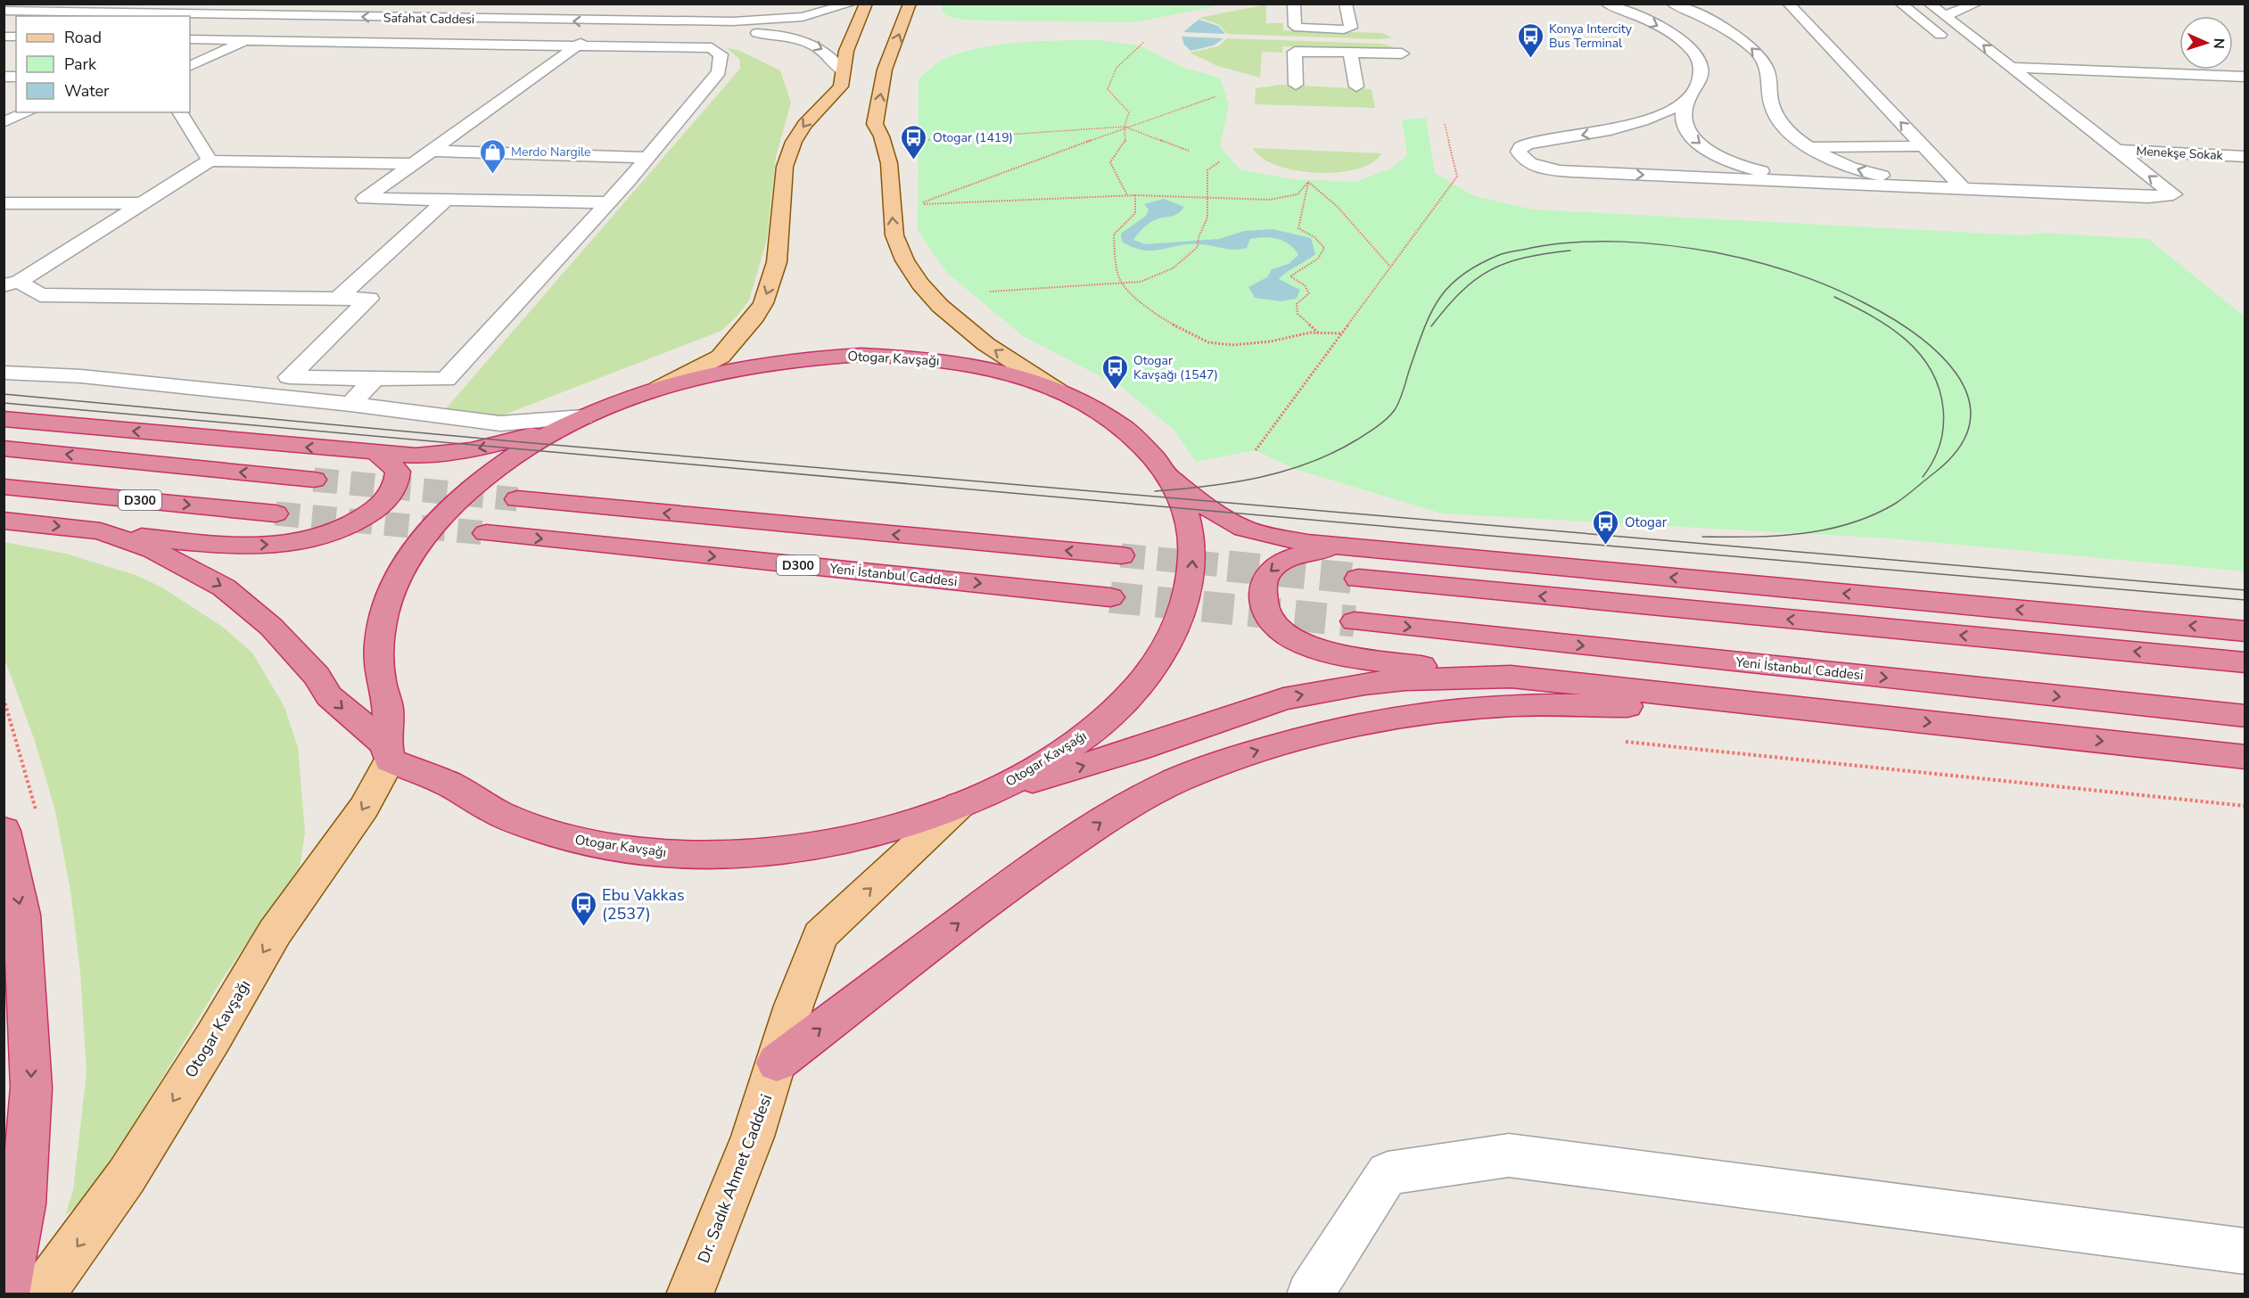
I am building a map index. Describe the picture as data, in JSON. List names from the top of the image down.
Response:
{
  "streets": {
    "highway": ["Otogar Kavşağı", "D300", "Yeni İstanbul Caddesi"],
    "main road": ["Dr. Sadık Ahmet Caddesi"],
    "street": ["Safahat Caddesi", "Menekşe Sokak"]
  },
  "crossings": [
    ["Otogar Kavşağı", "Dr. Sadık Ahmet Caddesi"]
  ],
  "places": {
    "bus stop": [
      "Konya Intercity Bus Terminal",
      "Otogar (1419)",
      "Otogar Kavşağı (1547)",
      "Otogar",
      "Ebu Vakkas (2537)"
    ],
    "shop": ["Merdo Nargile"]
  },
  "legend": ["Road", "Park", "Water"],
  "north": "right"
}
